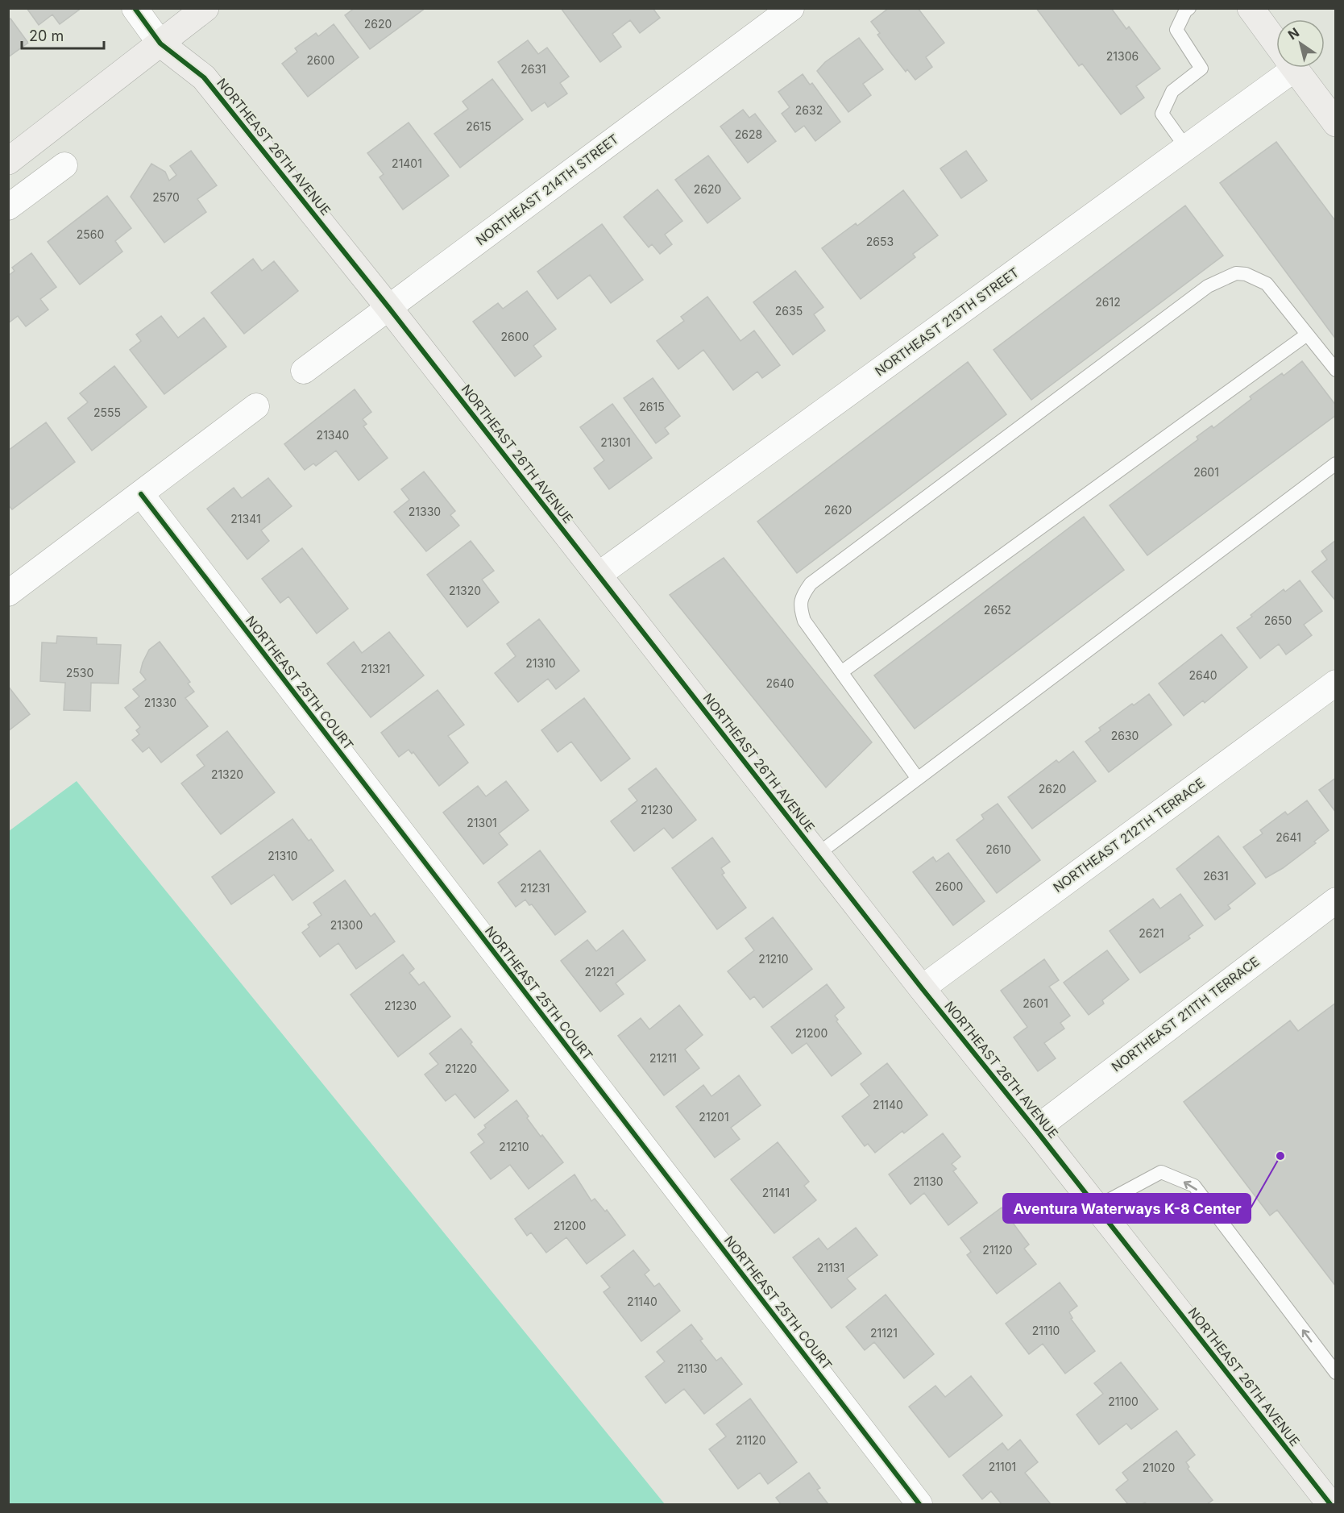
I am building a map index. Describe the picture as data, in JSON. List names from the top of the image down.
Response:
{
  "streets": {
    "street": [
      "NORTHEAST 26TH AVENUE",
      "NORTHEAST 214TH STREET",
      "NORTHEAST 213TH STREET",
      "NORTHEAST 25TH COURT",
      "NORTHEAST 212TH TERRACE",
      "NORTHEAST 211TH TERRACE"
    ]
  },
  "crossings": [
    ["NORTHEAST 26TH AVENUE", "NORTHEAST 214TH STREET"],
    ["NORTHEAST 26TH AVENUE", "NORTHEAST 213TH STREET"],
    ["NORTHEAST 26TH AVENUE", "NORTHEAST 212TH TERRACE"],
    ["NORTHEAST 26TH AVENUE", "NORTHEAST 211TH TERRACE"]
  ],
  "places": ["Aventura Waterways K-8 Center"],
  "house_numbers": [
    "2620",
    "21306",
    "2600",
    "2631",
    "2632",
    "2615",
    "2628",
    "21401",
    "2620",
    "2570",
    "2560",
    "2653",
    "2612",
    "2635",
    "2600",
    "2615",
    "2555",
    "21340",
    "21301",
    "2601",
    "2620",
    "21330",
    "21341",
    "21320",
    "2652",
    "2650",
    "21310",
    "21321",
    "2530",
    "2640",
    "2640",
    "21330",
    "2630",
    "21320",
    "2620",
    "21230",
    "21301",
    "2641",
    "2610",
    "21310",
    "2631",
    "2600",
    "21231",
    "21300",
    "2621",
    "21210",
    "21221",
    "2601",
    "21230",
    "21200",
    "21211",
    "21220",
    "21140",
    "21201",
    "21210",
    "21130",
    "21141",
    "21200",
    "21120",
    "21131",
    "21140",
    "21110",
    "21121",
    "21130",
    "21100",
    "21120",
    "21101",
    "21020"
  ],
  "scale_bar": "20 m",
  "north": "top left"
}
